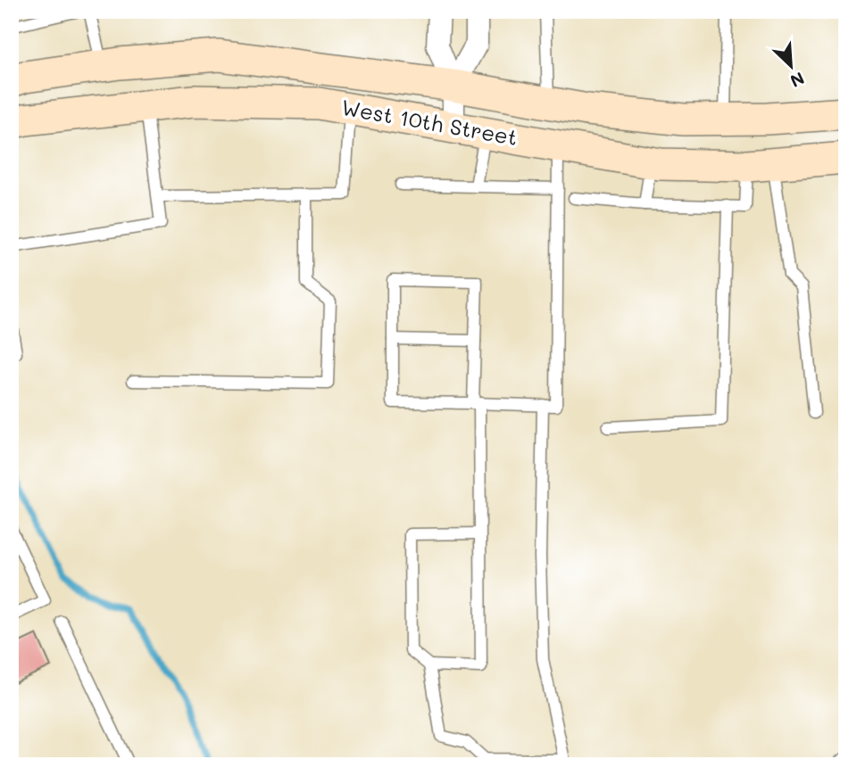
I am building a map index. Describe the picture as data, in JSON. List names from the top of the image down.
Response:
{
  "streets": {
    "main road": ["West 10th Street"]
  },
  "north": "bottom right"
}
